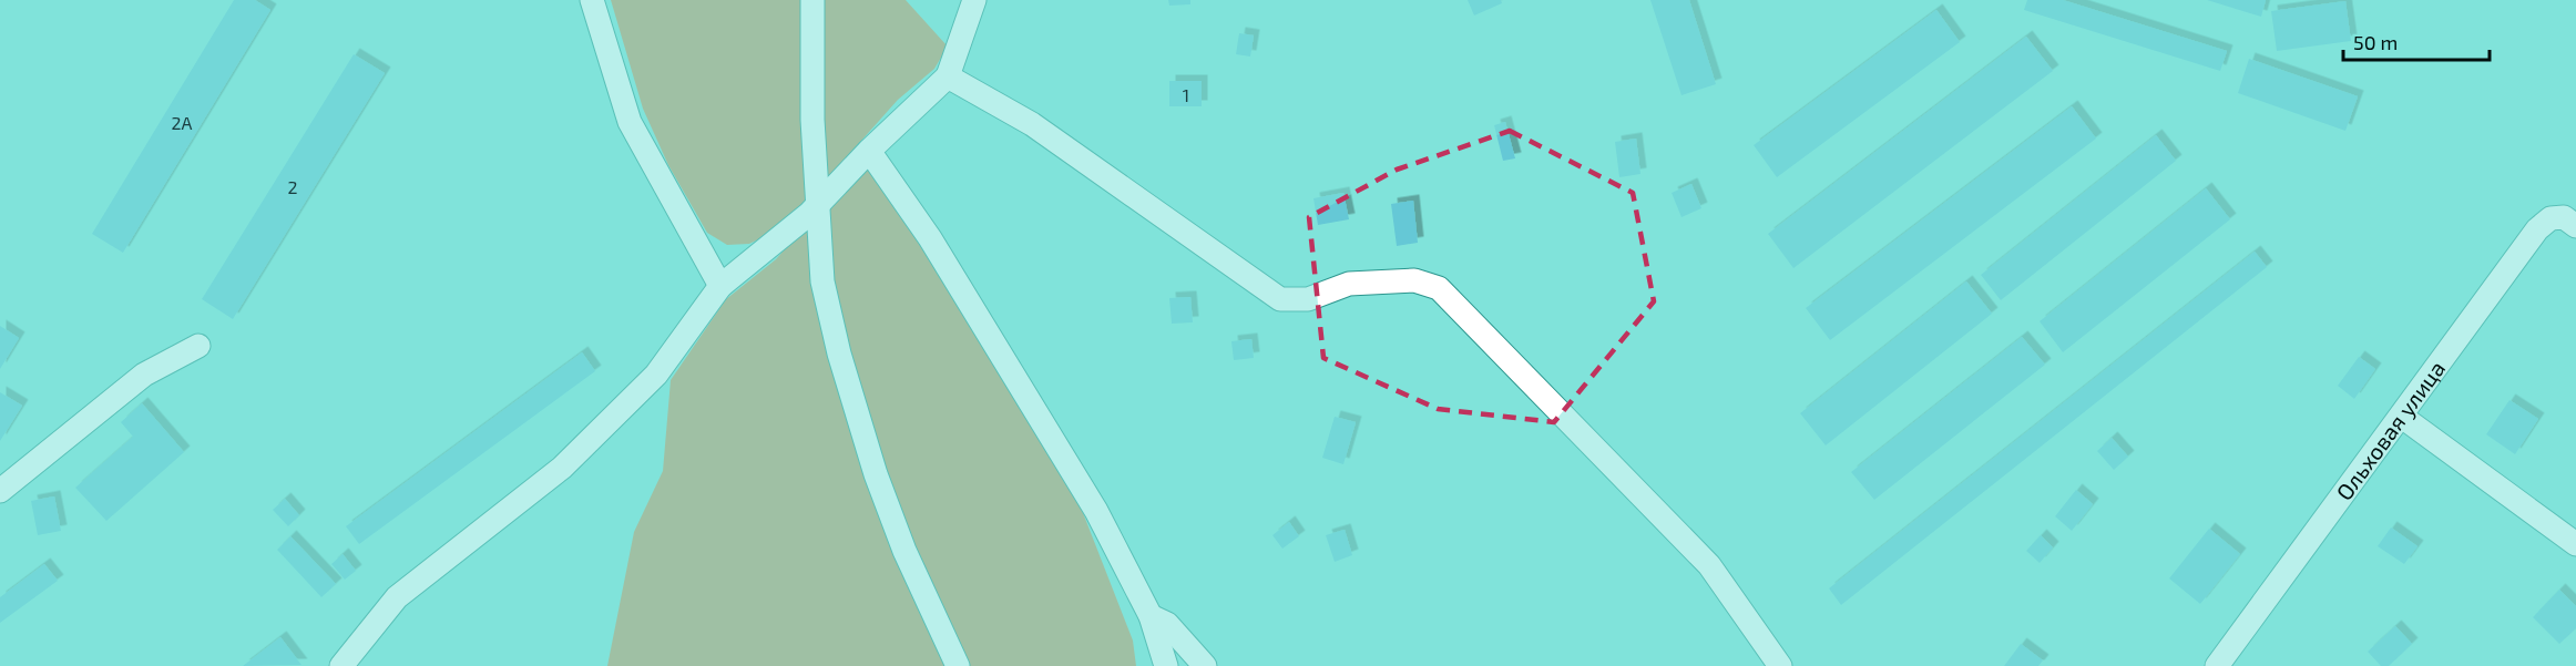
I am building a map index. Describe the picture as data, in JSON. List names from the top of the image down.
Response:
{
  "streets": {
    "street": ["Ольховая улица"]
  },
  "house_numbers": ["1", "2А", "2"],
  "scale_bar": "50 m"
}
